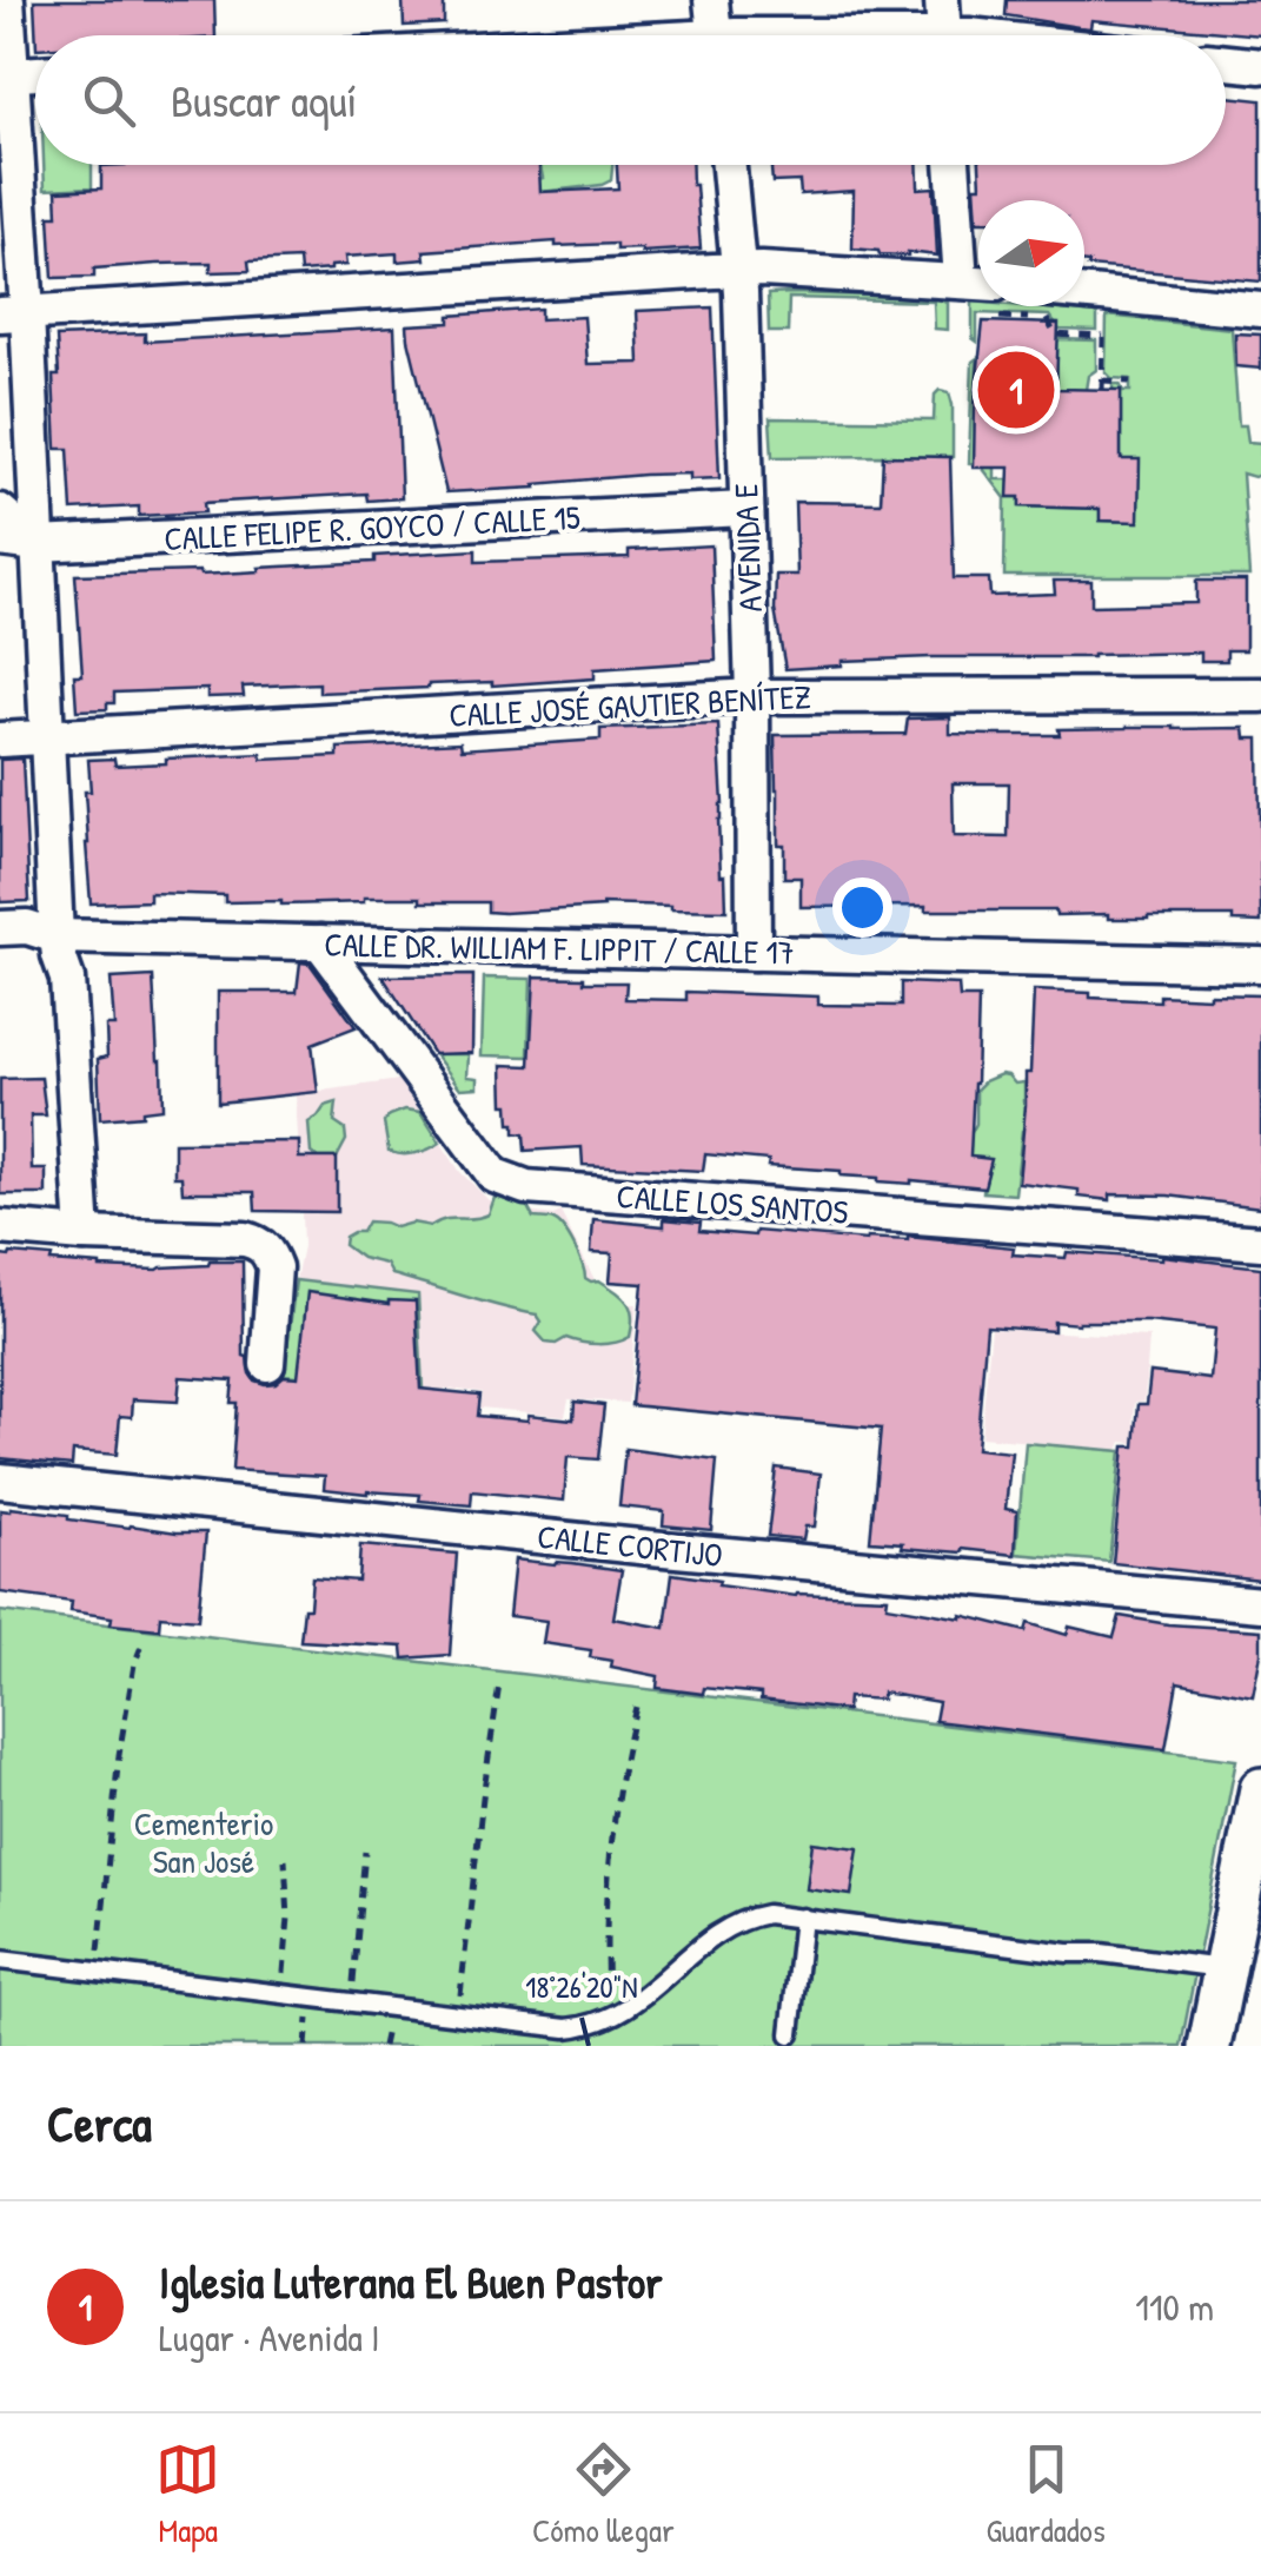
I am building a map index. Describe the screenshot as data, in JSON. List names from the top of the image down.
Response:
{
  "streets": {
    "street": [
      "CALLE FELIPE R. GOYCO / CALLE 15",
      "AVENIDA E",
      "CALLE JOSÉ GAUTIER BENÍTEZ",
      "CALLE DR. WILLIAM F. LIPPIT / CALLE 17",
      "CALLE LOS SANTOS",
      "CALLE CORTIJO"
    ]
  },
  "crossings": [
    ["CALLE FELIPE R. GOYCO / CALLE 15", "AVENIDA E"],
    ["AVENIDA E", "CALLE JOSÉ GAUTIER BENÍTEZ"],
    ["AVENIDA E", "CALLE DR. WILLIAM F. LIPPIT / CALLE 17"],
    ["CALLE DR. WILLIAM F. LIPPIT / CALLE 17", "CALLE LOS SANTOS"]
  ],
  "parks": ["Cementerio San José"],
  "north": "right",
  "page": {
    "search": "Buscar aquí",
    "pins": "1",
    "heading": "Cerca",
    "list": [
      {
        "mark": "1",
        "name": "Iglesia Luterana El Buen Pastor",
        "note": "Lugar · Avenida I",
        "value": "110 m"
      }
    ],
    "nav": ["Mapa", "Cómo llegar", "Guardados"]
  },
  "coordinates": ["18°26'20\"N"]
}
